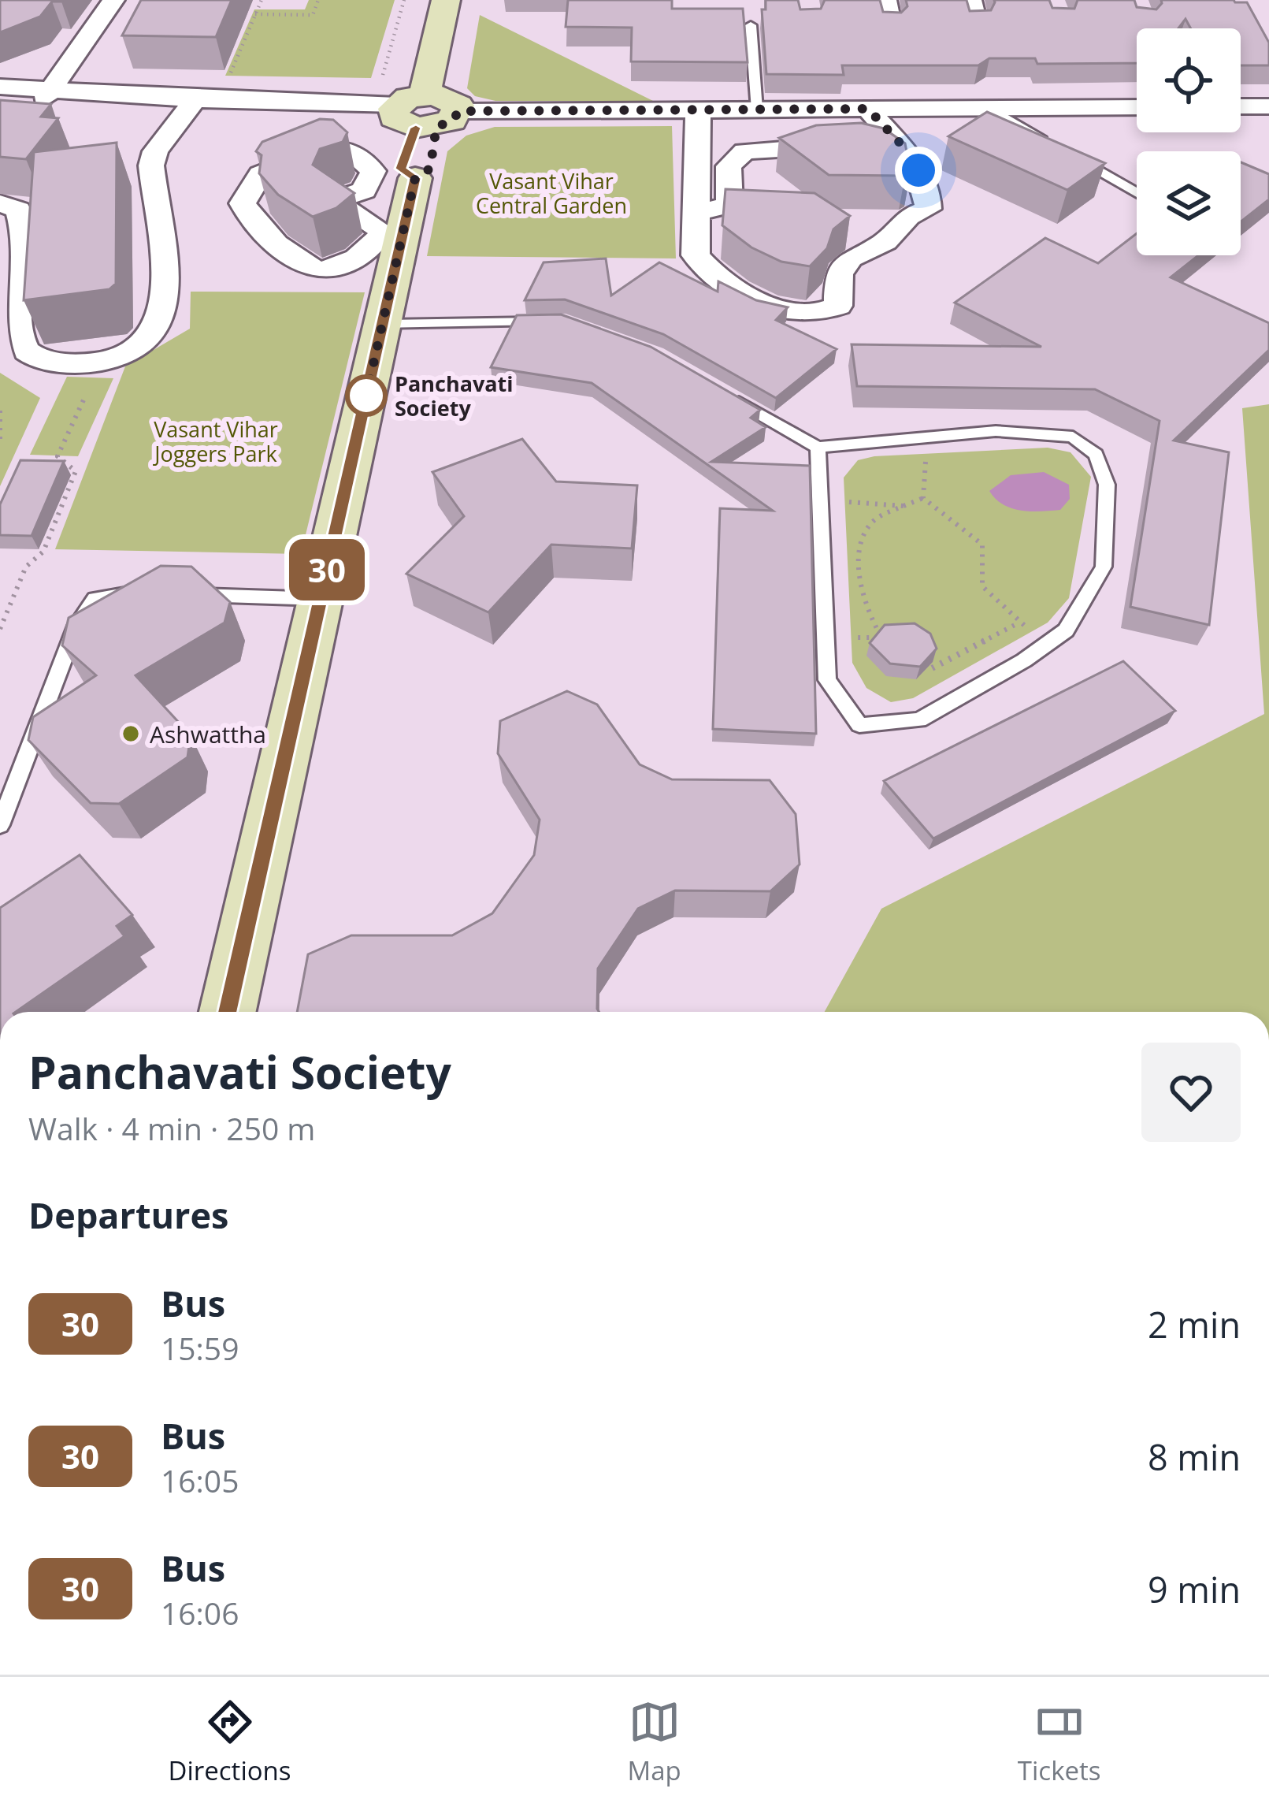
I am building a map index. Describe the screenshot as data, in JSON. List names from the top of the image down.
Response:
{
  "parks": ["Vasant Vihar Central Garden", "Vasant Vihar Joggers Park"],
  "places": ["Panchavati Society", "Ashwattha"],
  "lines": ["bus line 30"],
  "page": {
    "on_map": "30",
    "heading": [
      ["Panchavati Society", "Walk · 4 min · 250 m"],
      "Departures"
    ],
    "list": [
      {
        "mark": "30",
        "name": "Bus",
        "note": "15:59",
        "value": "2 min"
      },
      {
        "mark": "30",
        "name": "Bus",
        "note": "16:05",
        "value": "8 min"
      },
      {
        "mark": "30",
        "name": "Bus",
        "note": "16:06",
        "value": "9 min"
      }
    ],
    "tabs": ["Directions", "Map", "Tickets"]
  }
}
